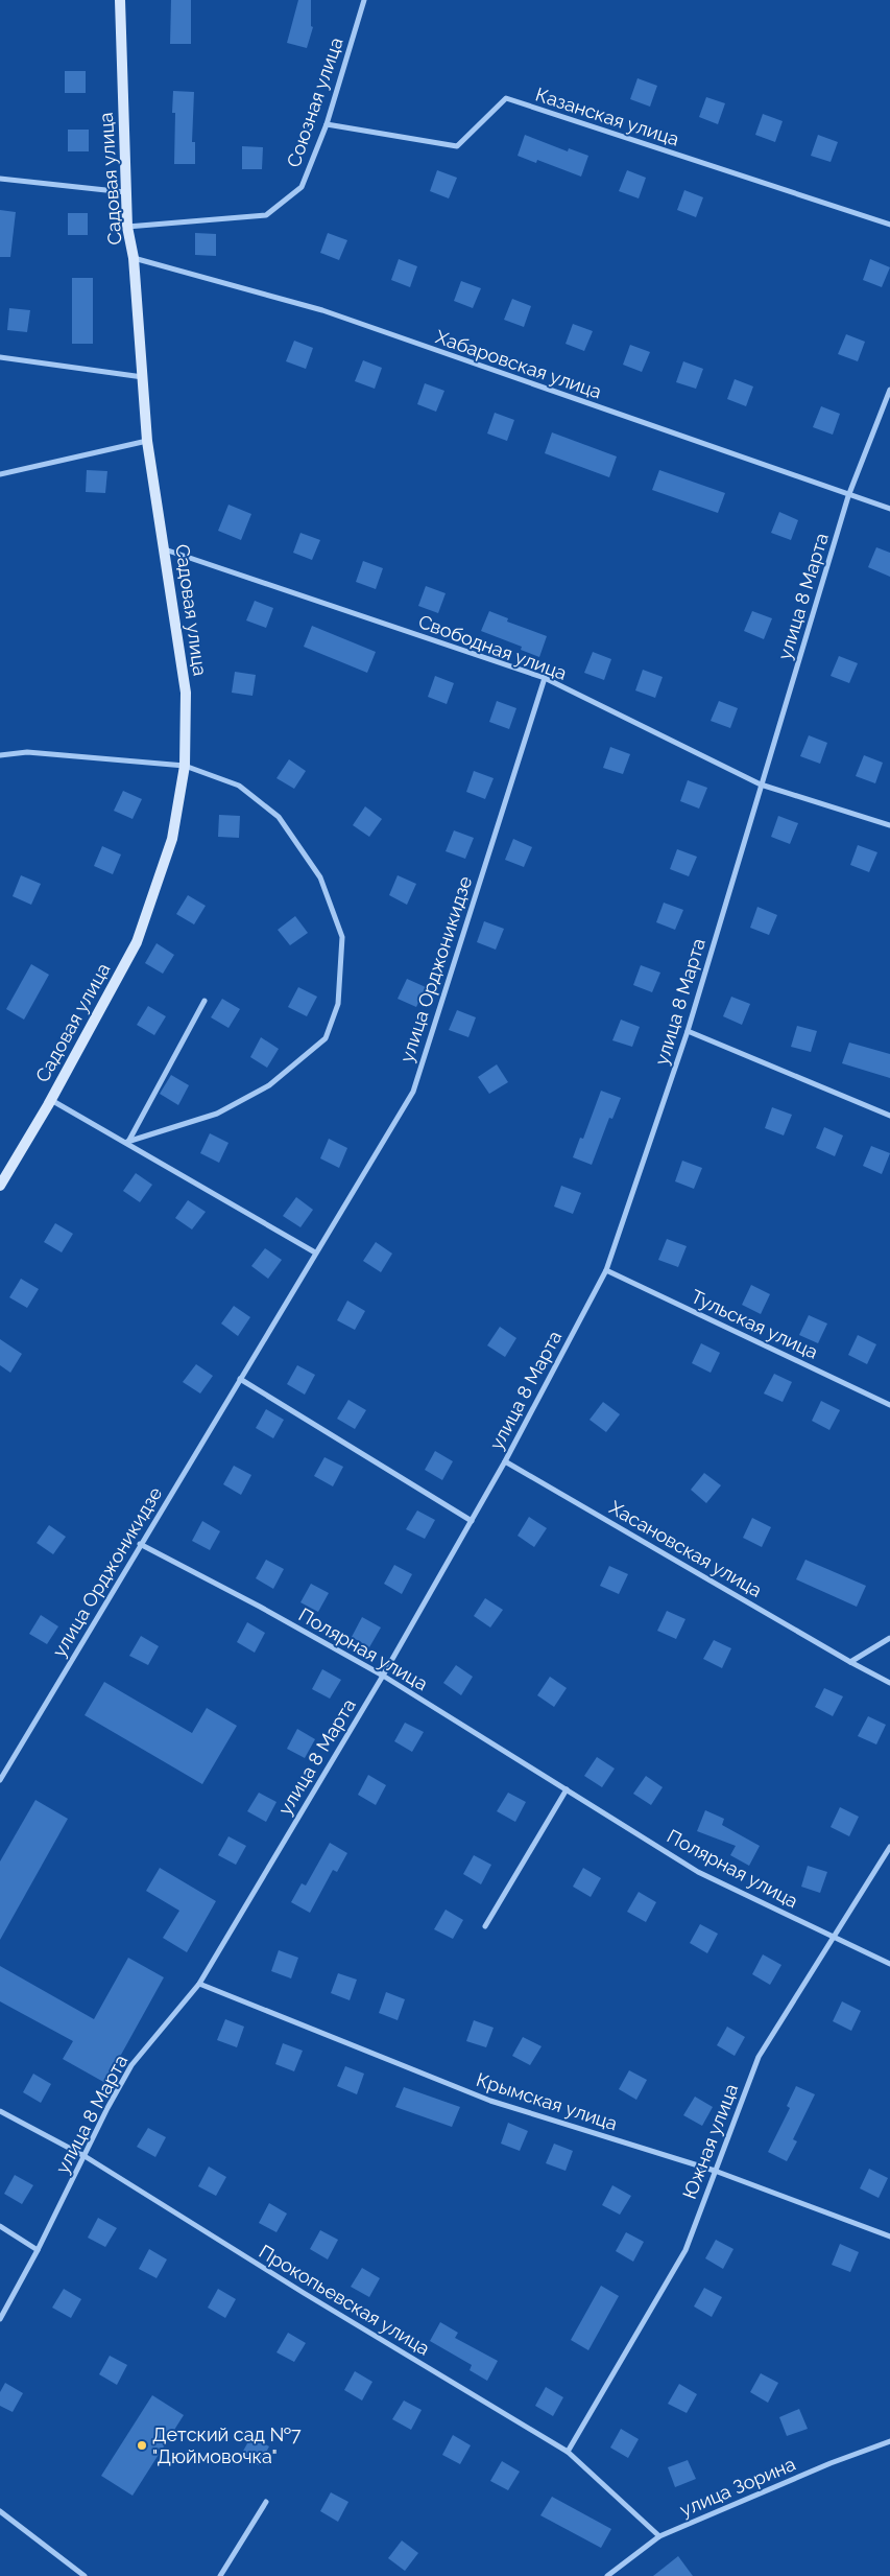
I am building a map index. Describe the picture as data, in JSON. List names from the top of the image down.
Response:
{
  "streets": {
    "street": [
      "Союзная улица",
      "Казанская улица",
      "Садовая улица",
      "Хабаровская улица",
      "улица 8 Марта",
      "Свободная улица",
      "улица Орджоникидзе",
      "Тульская улица",
      "Хасановская улица",
      "Полярная улица",
      "Крымская улица",
      "Южная улица",
      "Прокопьевская улица",
      "улица Зорина"
    ]
  },
  "crossings": [
    ["Союзная улица", "Казанская улица"],
    ["Союзная улица", "Садовая улица"],
    ["Садовая улица", "Хабаровская улица"],
    ["Садовая улица", "Свободная улица"],
    ["Хабаровская улица", "улица 8 Марта"],
    ["улица 8 Марта", "Свободная улица"],
    ["улица 8 Марта", "Тульская улица"],
    ["улица 8 Марта", "Хасановская улица"],
    ["улица 8 Марта", "Полярная улица"],
    ["улица 8 Марта", "Крымская улица"],
    ["улица 8 Марта", "Прокопьевская улица"],
    ["Свободная улица", "улица Орджоникидзе"],
    ["улица Орджоникидзе", "Полярная улица"],
    ["Полярная улица", "Южная улица"],
    ["Крымская улица", "Южная улица"],
    ["Южная улица", "Прокопьевская улица"],
    ["Прокопьевская улица", "улица Зорина"]
  ],
  "places": ["Детский сад №7 \"Дюймовочка\""]
}
